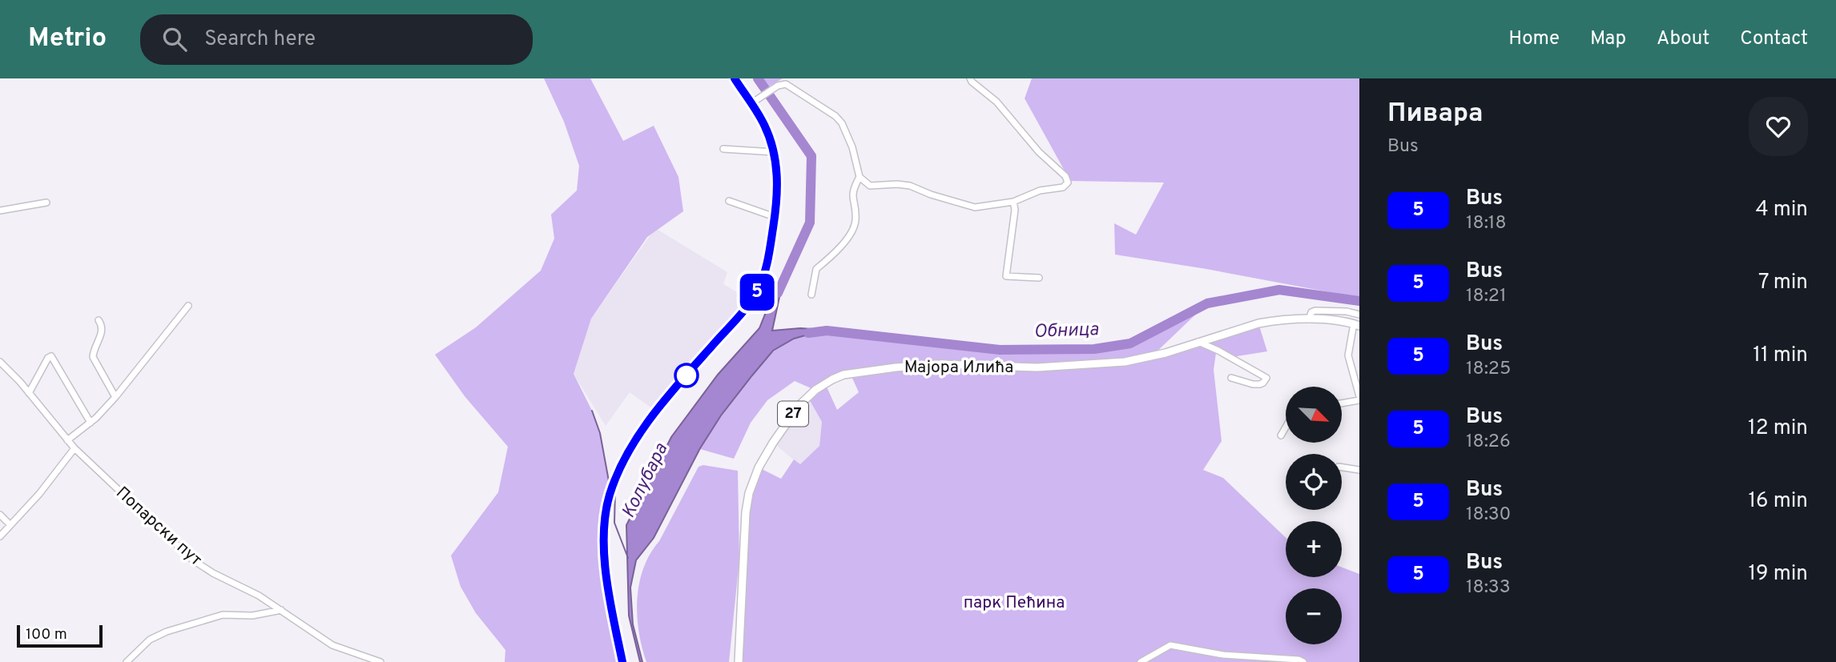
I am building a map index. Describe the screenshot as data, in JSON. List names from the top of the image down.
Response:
{
  "streets": {
    "main road": ["Мајора Илића", "27"],
    "street": ["Попарски пут"]
  },
  "water": ["Обница", "Колубара"],
  "parks": ["парк Пећина"],
  "lines": ["bus line 5"],
  "scale_bar": "100 m",
  "north": "bottom right",
  "page": {
    "header": "Metrio",
    "search": "Search here",
    "nav": [
      "Home",
      "Map",
      "About",
      "Contact"
    ],
    "on_map": "5",
    "heading": ["Пивара", "Bus"],
    "list": [
      {
        "mark": "5",
        "name": "Bus",
        "note": "18:18",
        "value": "4 min"
      },
      {
        "mark": "5",
        "name": "Bus",
        "note": "18:21",
        "value": "7 min"
      },
      {
        "mark": "5",
        "name": "Bus",
        "note": "18:25",
        "value": "11 min"
      },
      {
        "mark": "5",
        "name": "Bus",
        "note": "18:26",
        "value": "12 min"
      },
      {
        "mark": "5",
        "name": "Bus",
        "note": "18:30",
        "value": "16 min"
      },
      {
        "mark": "5",
        "name": "Bus",
        "note": "18:33",
        "value": "19 min"
      }
    ],
    "map_buttons": ["+", "−"],
    "scale": "100 m"
  }
}
